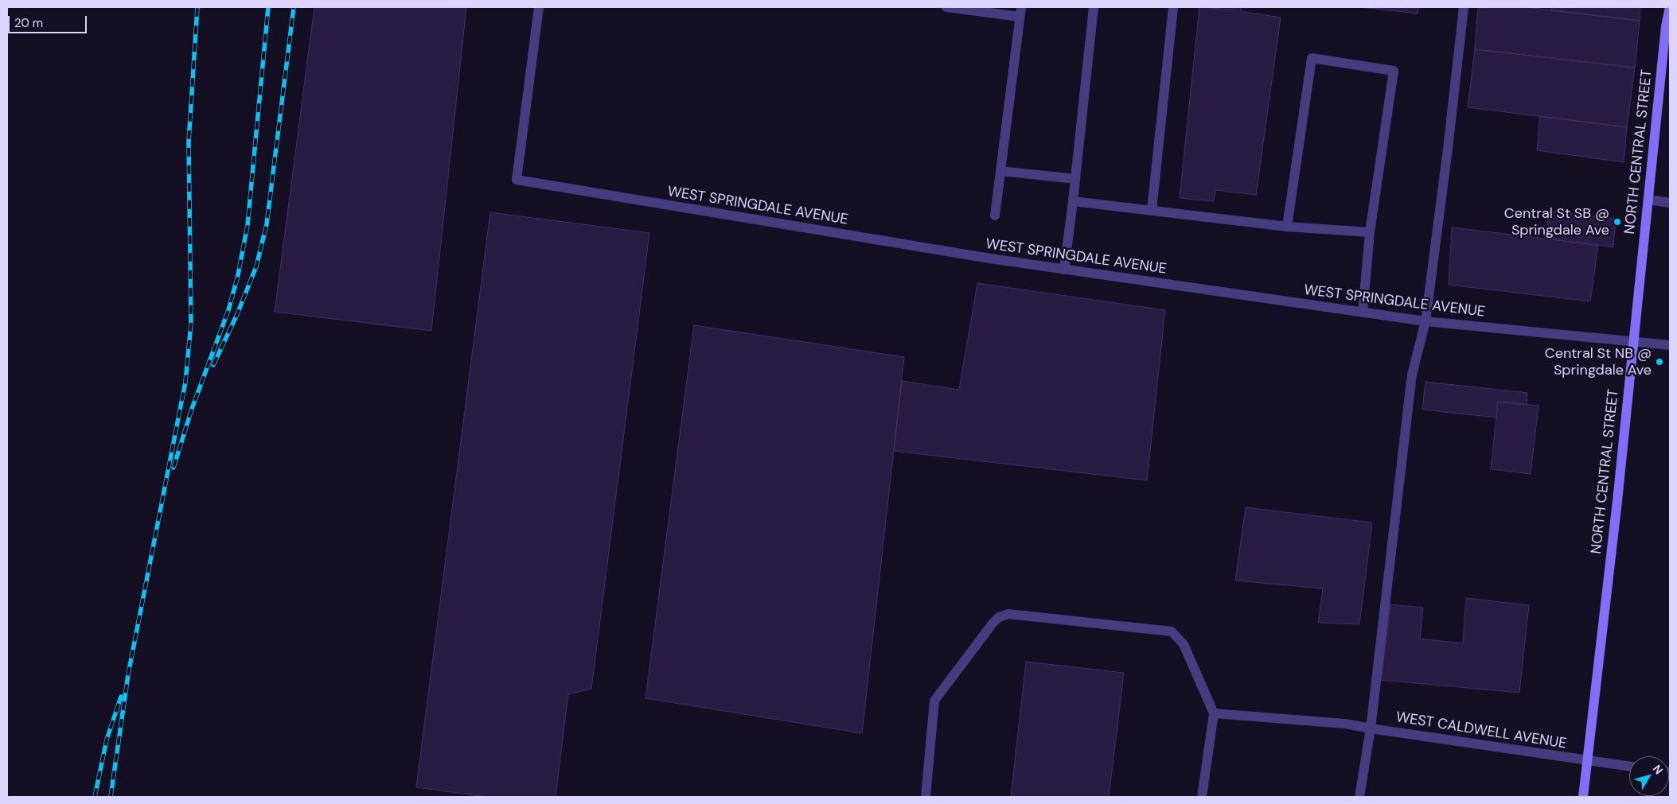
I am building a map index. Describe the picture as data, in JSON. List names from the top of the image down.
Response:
{
  "streets": {
    "main road": ["NORTH CENTRAL STREET"],
    "street": ["WEST SPRINGDALE AVENUE", "WEST CALDWELL AVENUE"]
  },
  "crossings": [
    ["NORTH CENTRAL STREET", "WEST SPRINGDALE AVENUE"],
    ["NORTH CENTRAL STREET", "WEST CALDWELL AVENUE"]
  ],
  "places": ["Central St SB @ Springdale Ave", "Central St NB @ Springdale Ave"],
  "scale_bar": "20 m",
  "north": "top right"
}
